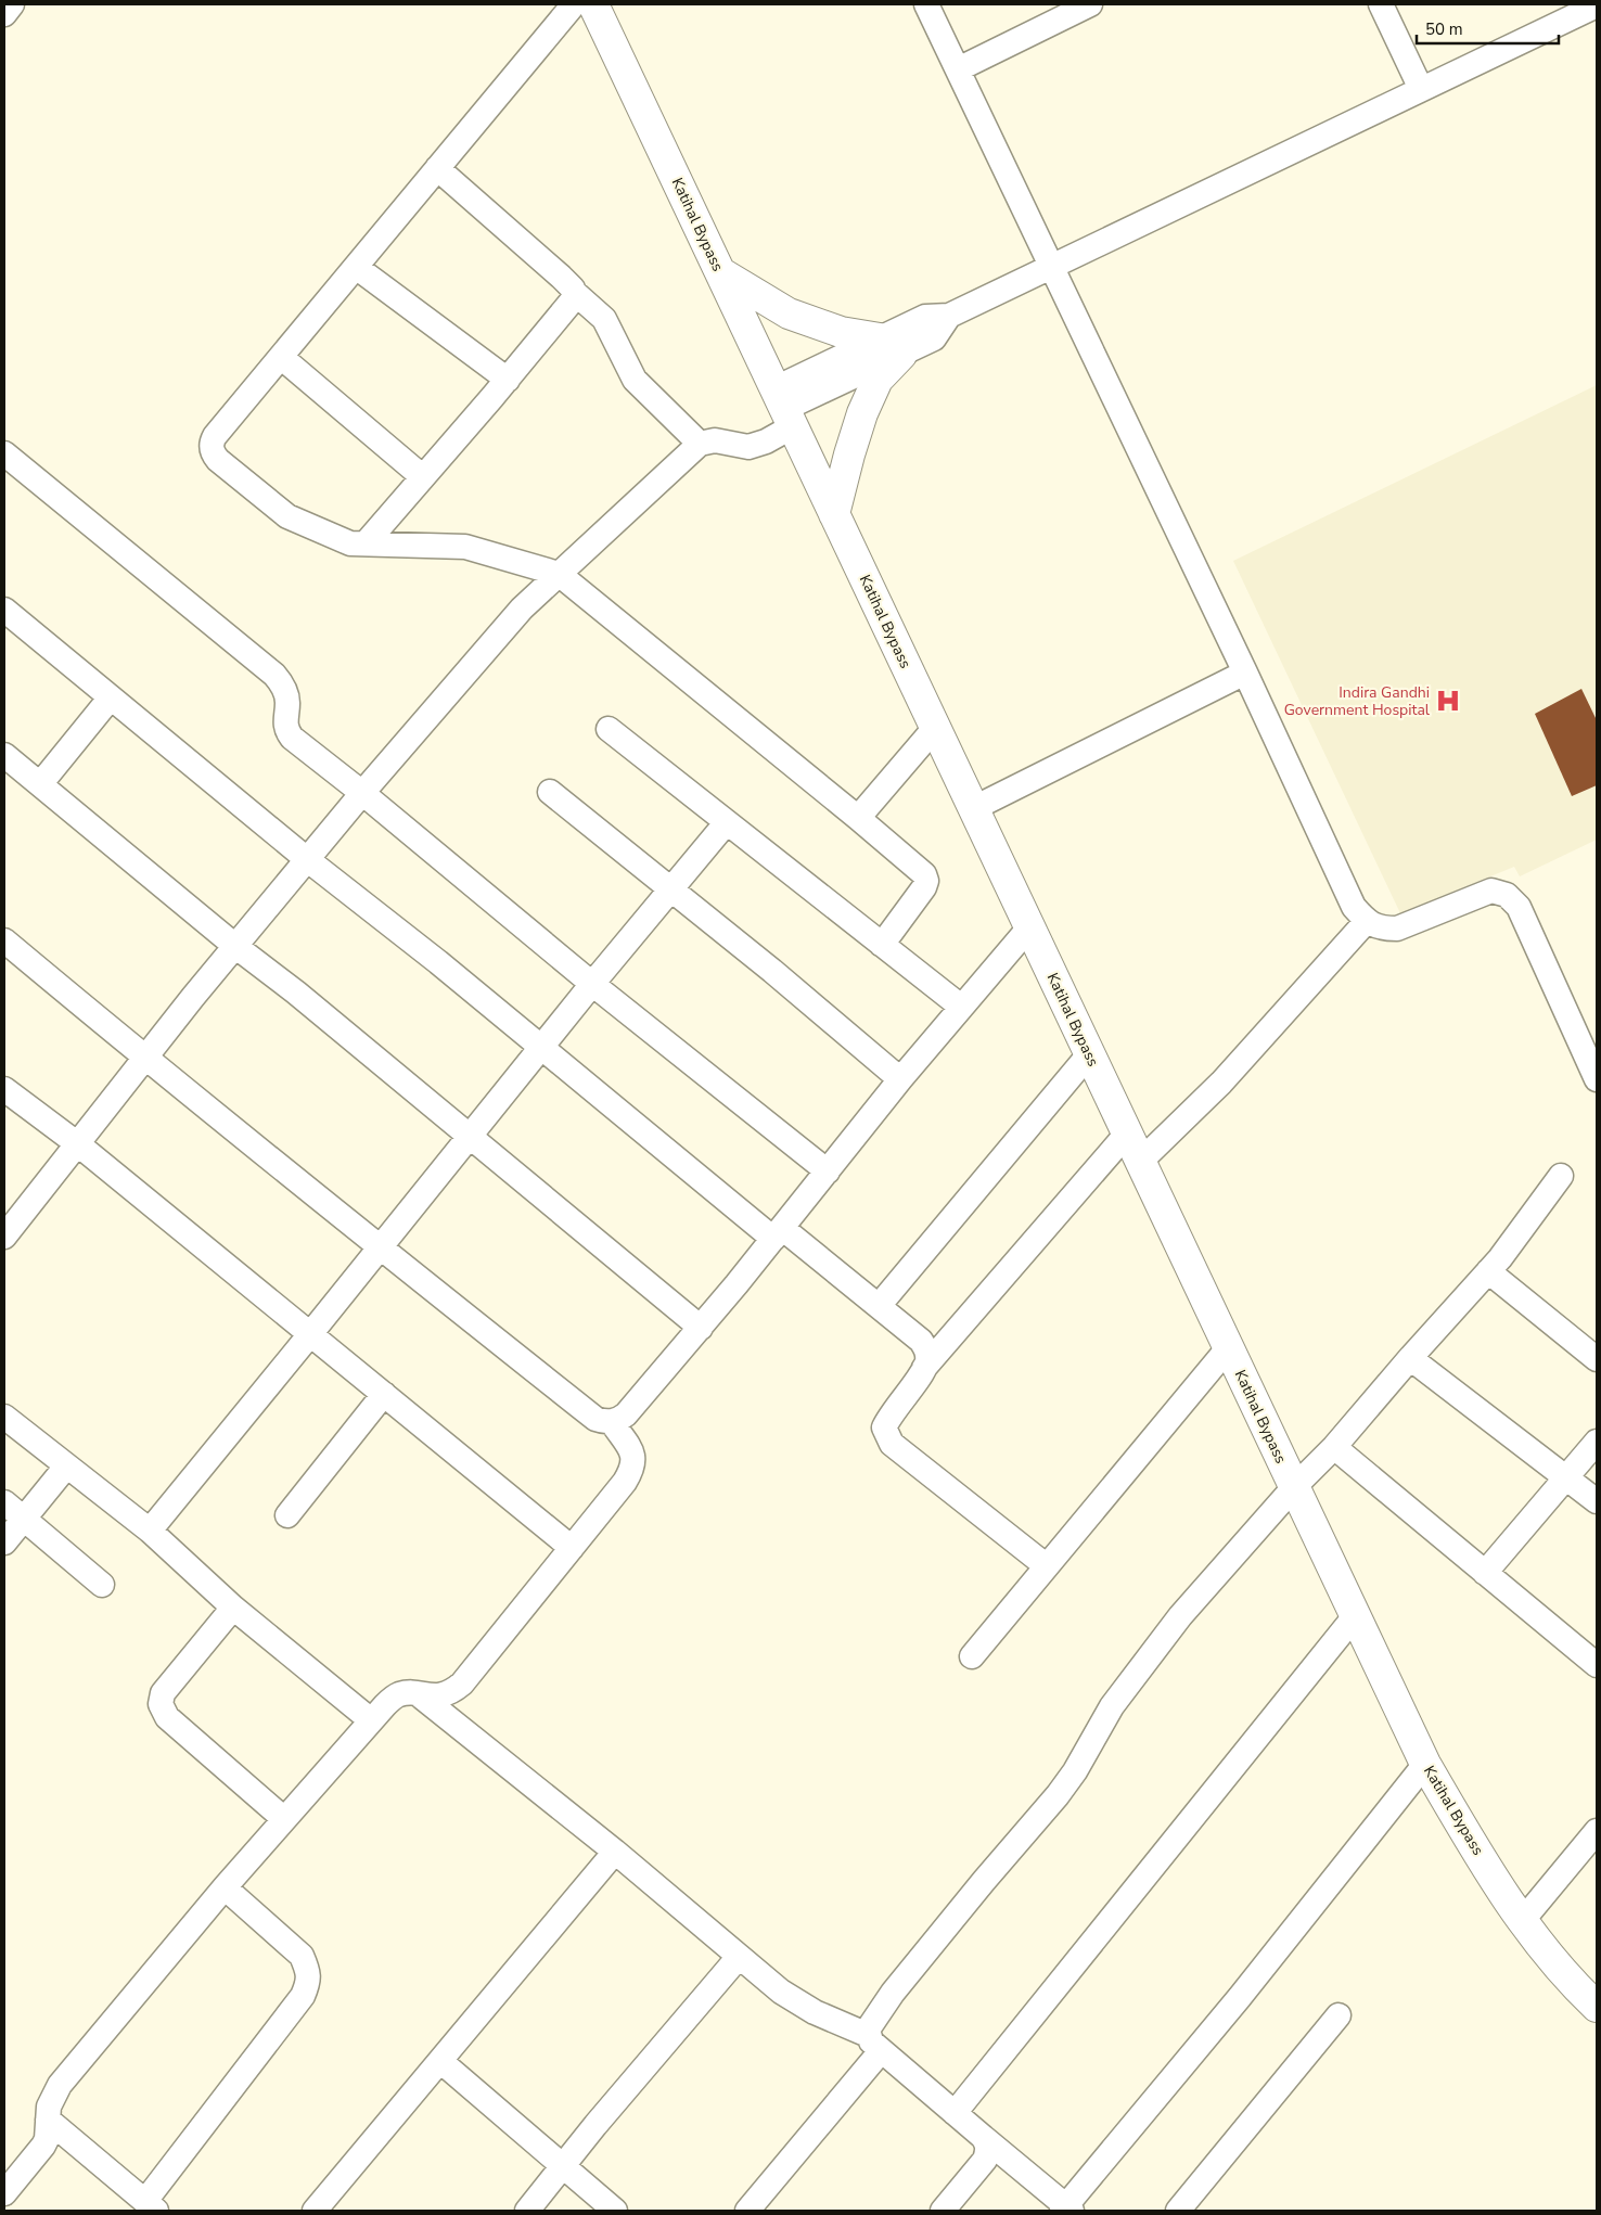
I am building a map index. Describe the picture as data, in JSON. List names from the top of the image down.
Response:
{
  "streets": {
    "main road": ["Katihal Bypass"]
  },
  "places": {
    "hospital": ["Indira Gandhi Government Hospital"]
  },
  "scale_bar": "50 m"
}
